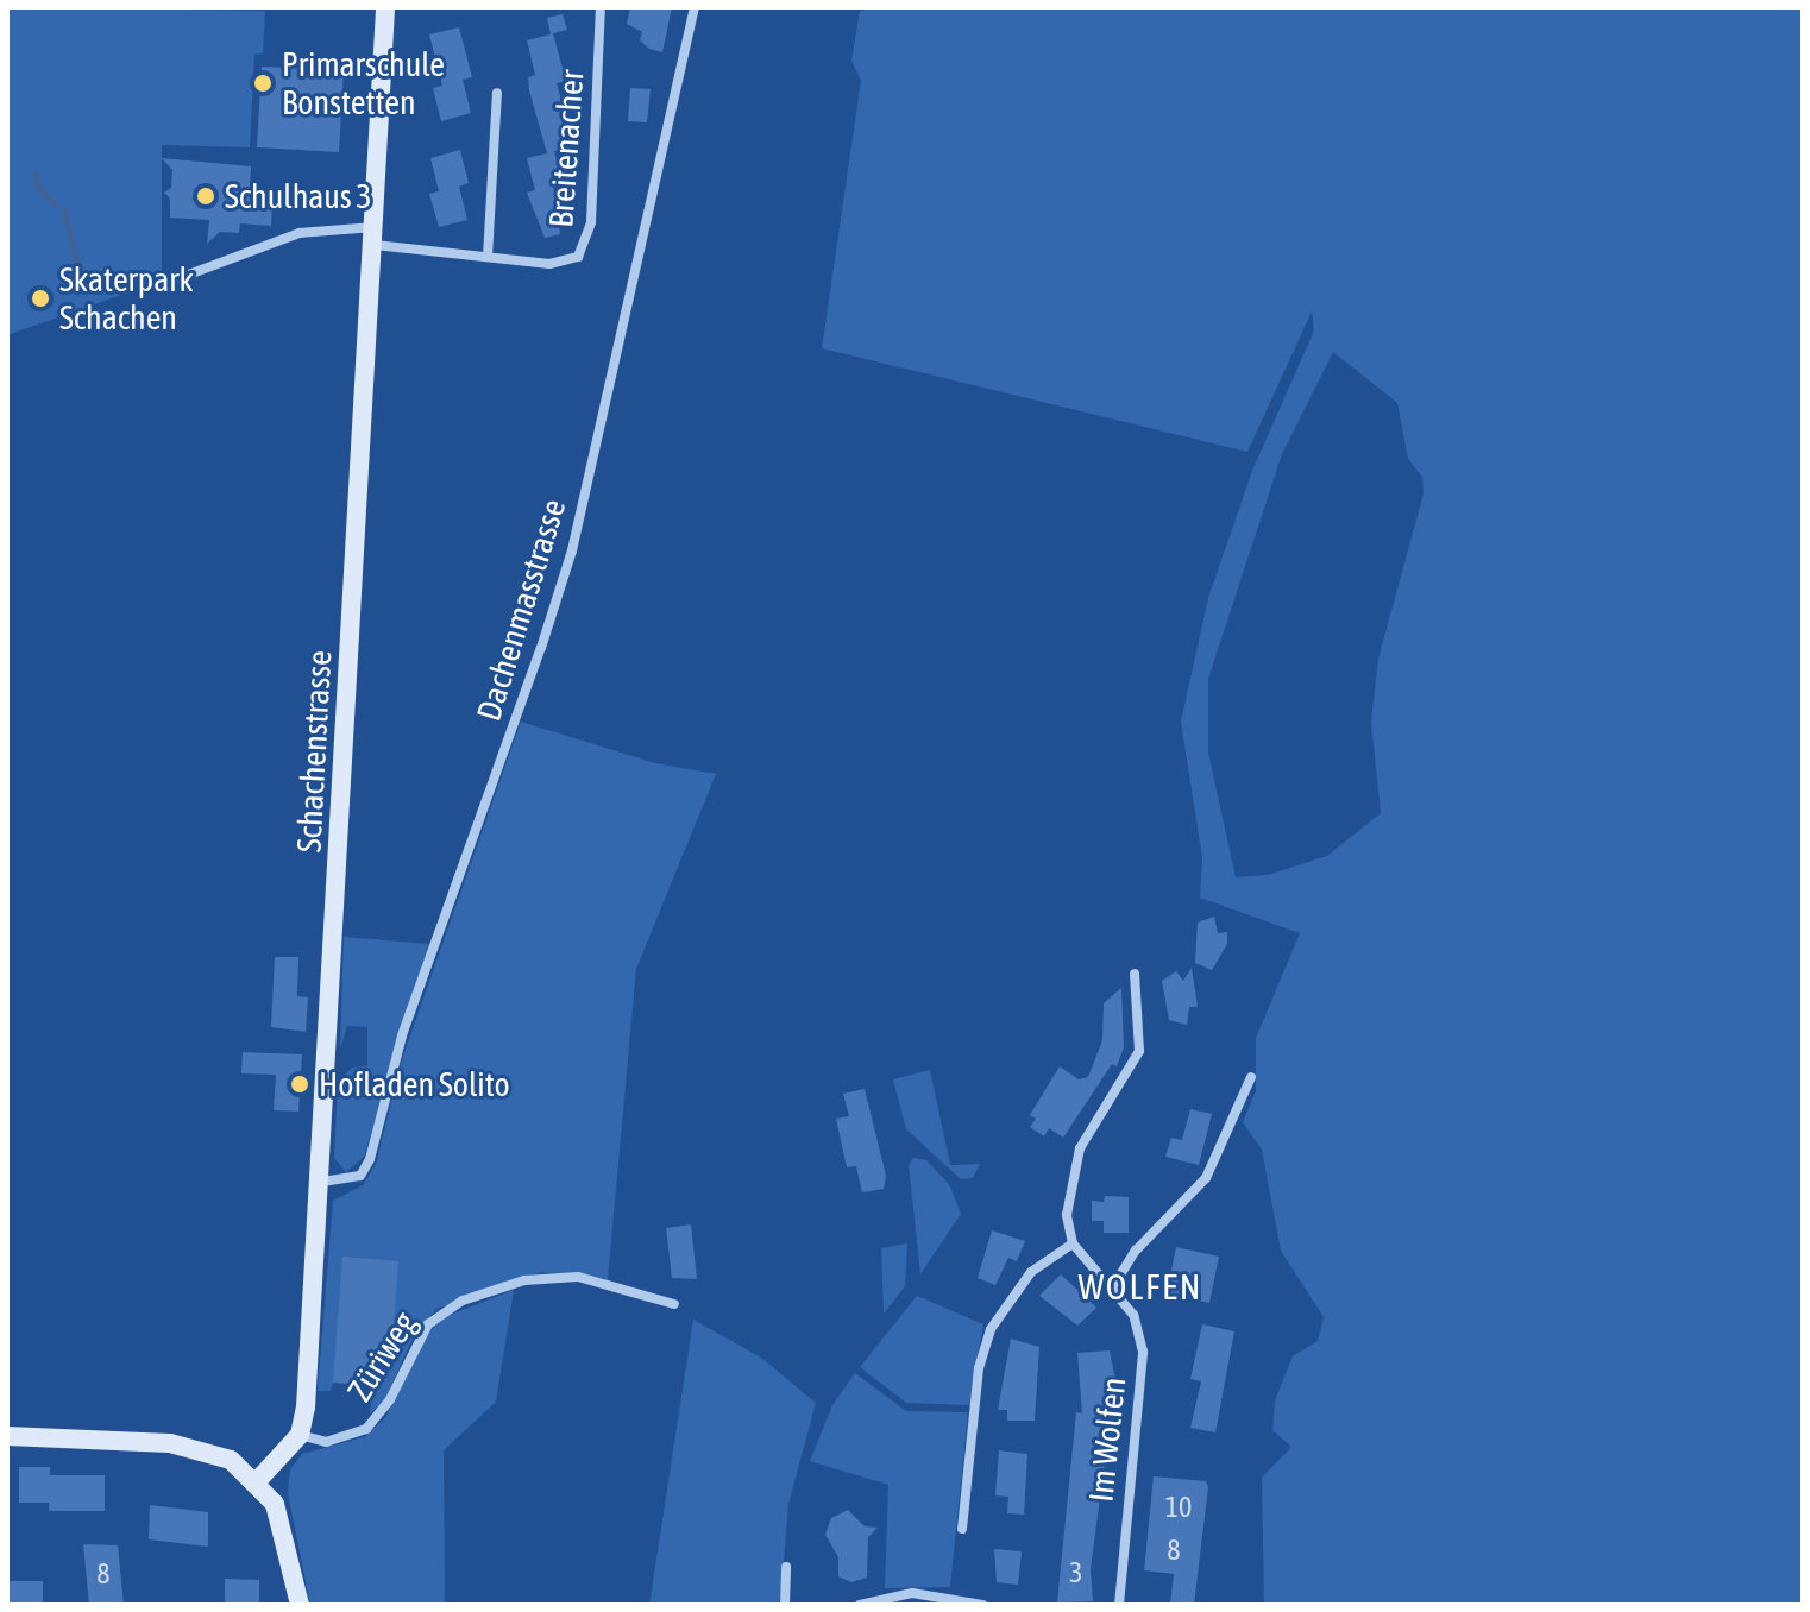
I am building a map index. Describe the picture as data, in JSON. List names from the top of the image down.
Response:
{
  "streets": {
    "street": [
      "Breitenacher",
      "Dachenmasstrasse",
      "Schachenstrasse",
      "Züriweg",
      "Im Wolfen"
    ]
  },
  "crossings": [
    ["Breitenacher", "Schachenstrasse"],
    ["Dachenmasstrasse", "Schachenstrasse"],
    ["Schachenstrasse", "Züriweg"]
  ],
  "districts": ["WOLFEN"],
  "places": [
    "Primarschule Bonstetten",
    "Schulhaus 3",
    "Skaterpark Schachen",
    "Hofladen Solito"
  ],
  "house_numbers": [
    "10",
    "8",
    "3",
    "8"
  ]
}
